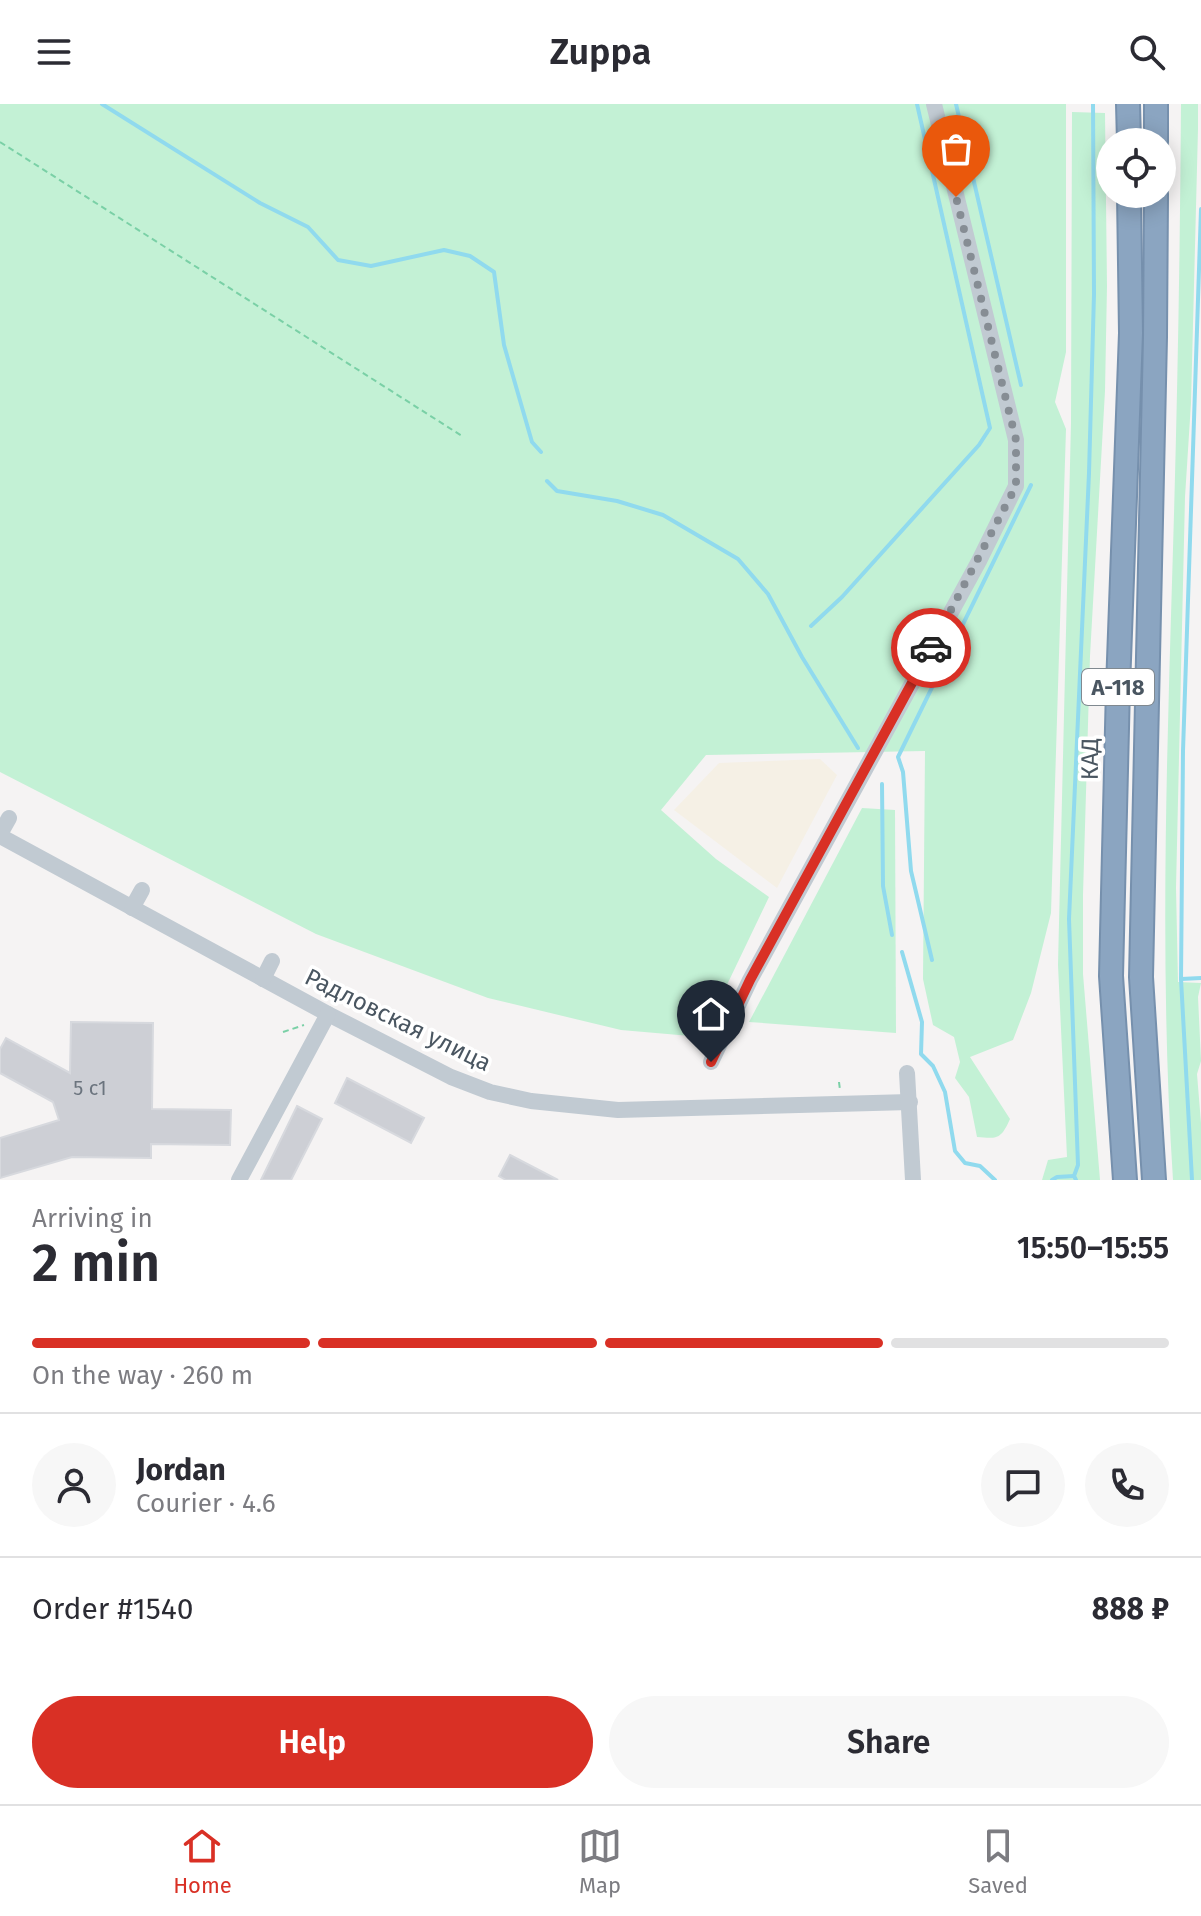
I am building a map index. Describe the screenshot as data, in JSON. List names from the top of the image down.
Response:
{
  "streets": {
    "highway": ["А-118", "КАД"],
    "street": ["Радловская улица"]
  },
  "house_numbers": ["5 с1"],
  "page": {
    "header": "Zuppa",
    "heading": ["2 min", "Arriving in", "15:50–15:55"],
    "panel": [
      "Jordan",
      "Courier · 4.6",
      "Order #1540",
      "888 ₽"
    ],
    "bar": "On the way · 260 m",
    "buttons": ["Help", "Share"],
    "tabs": ["Home", "Map", "Saved"]
  }
}
